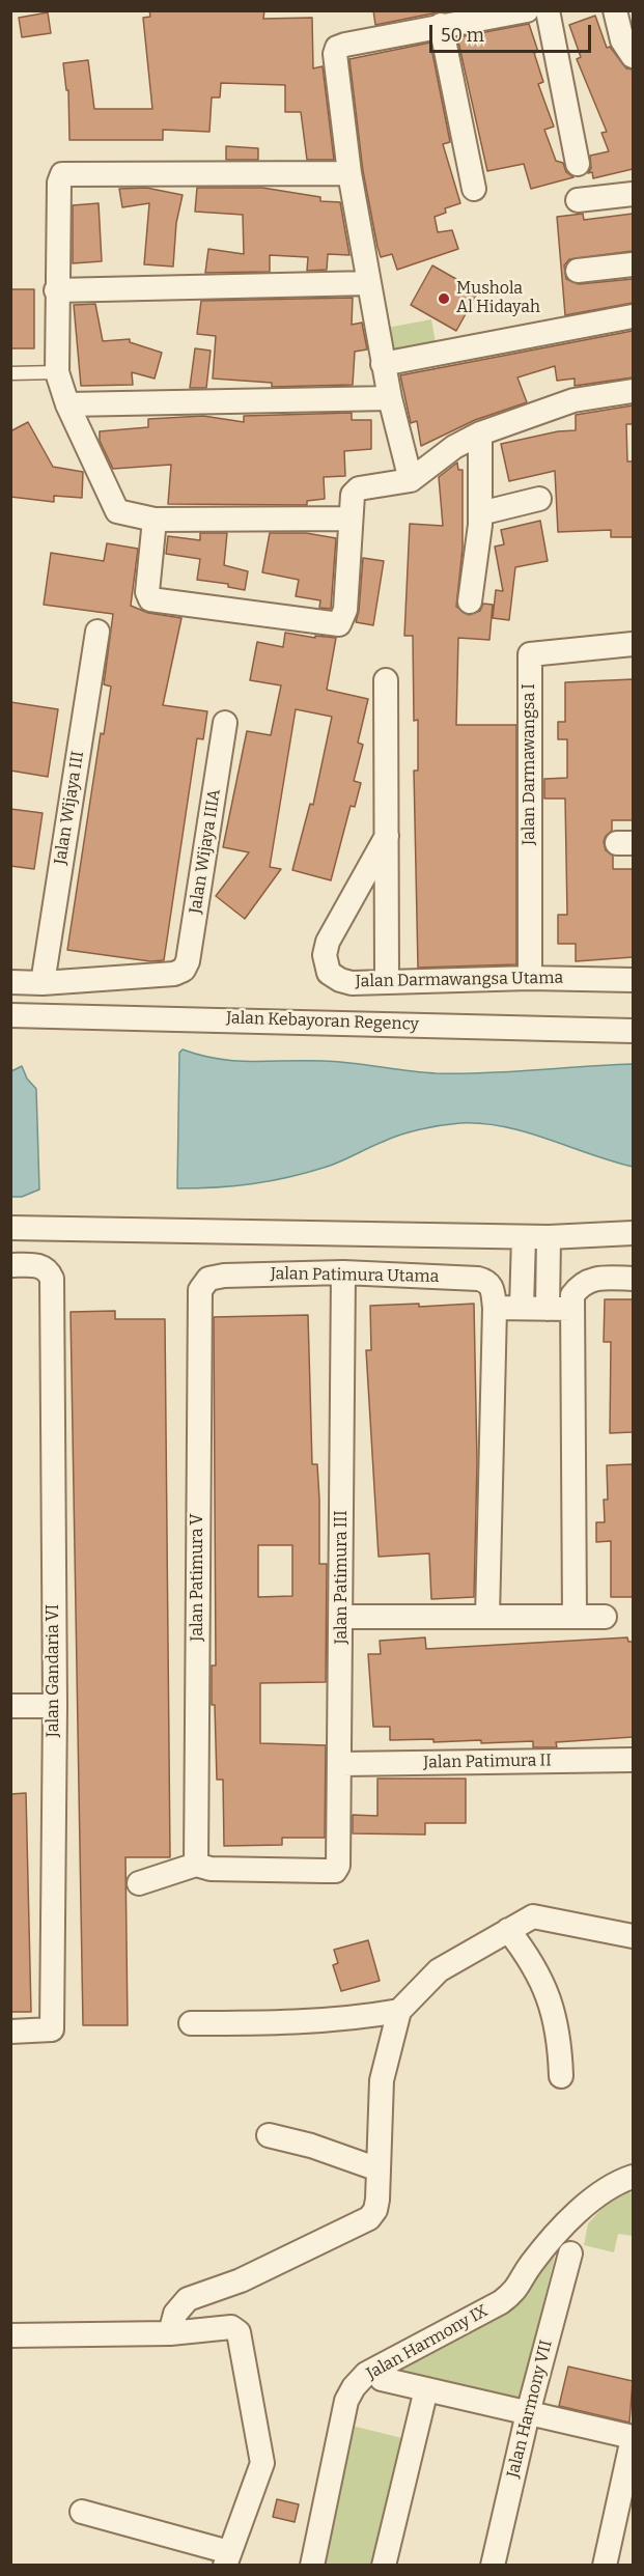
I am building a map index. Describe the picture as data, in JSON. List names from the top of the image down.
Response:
{
  "streets": {
    "street": [
      "Jalan Darmawangsa I",
      "Jalan Wijaya III",
      "Jalan Wijaya IIIA",
      "Jalan Darmawangsa Utama",
      "Jalan Kebayoran Regency",
      "Jalan Patimura Utama",
      "Jalan Patimura V",
      "Jalan Patimura III",
      "Jalan Gandaria VI",
      "Jalan Patimura II",
      "Jalan Harmony IX",
      "Jalan Harmony VII"
    ]
  },
  "crossings": [
    ["Jalan Darmawangsa I", "Jalan Darmawangsa Utama"],
    ["Jalan Wijaya III", "Jalan Wijaya IIIA"],
    ["Jalan Patimura Utama", "Jalan Patimura V"],
    ["Jalan Patimura Utama", "Jalan Patimura III"],
    ["Jalan Patimura V", "Jalan Patimura III"],
    ["Jalan Patimura III", "Jalan Patimura II"]
  ],
  "places": ["Mushola Al Hidayah"],
  "scale_bar": "50 m"
}
